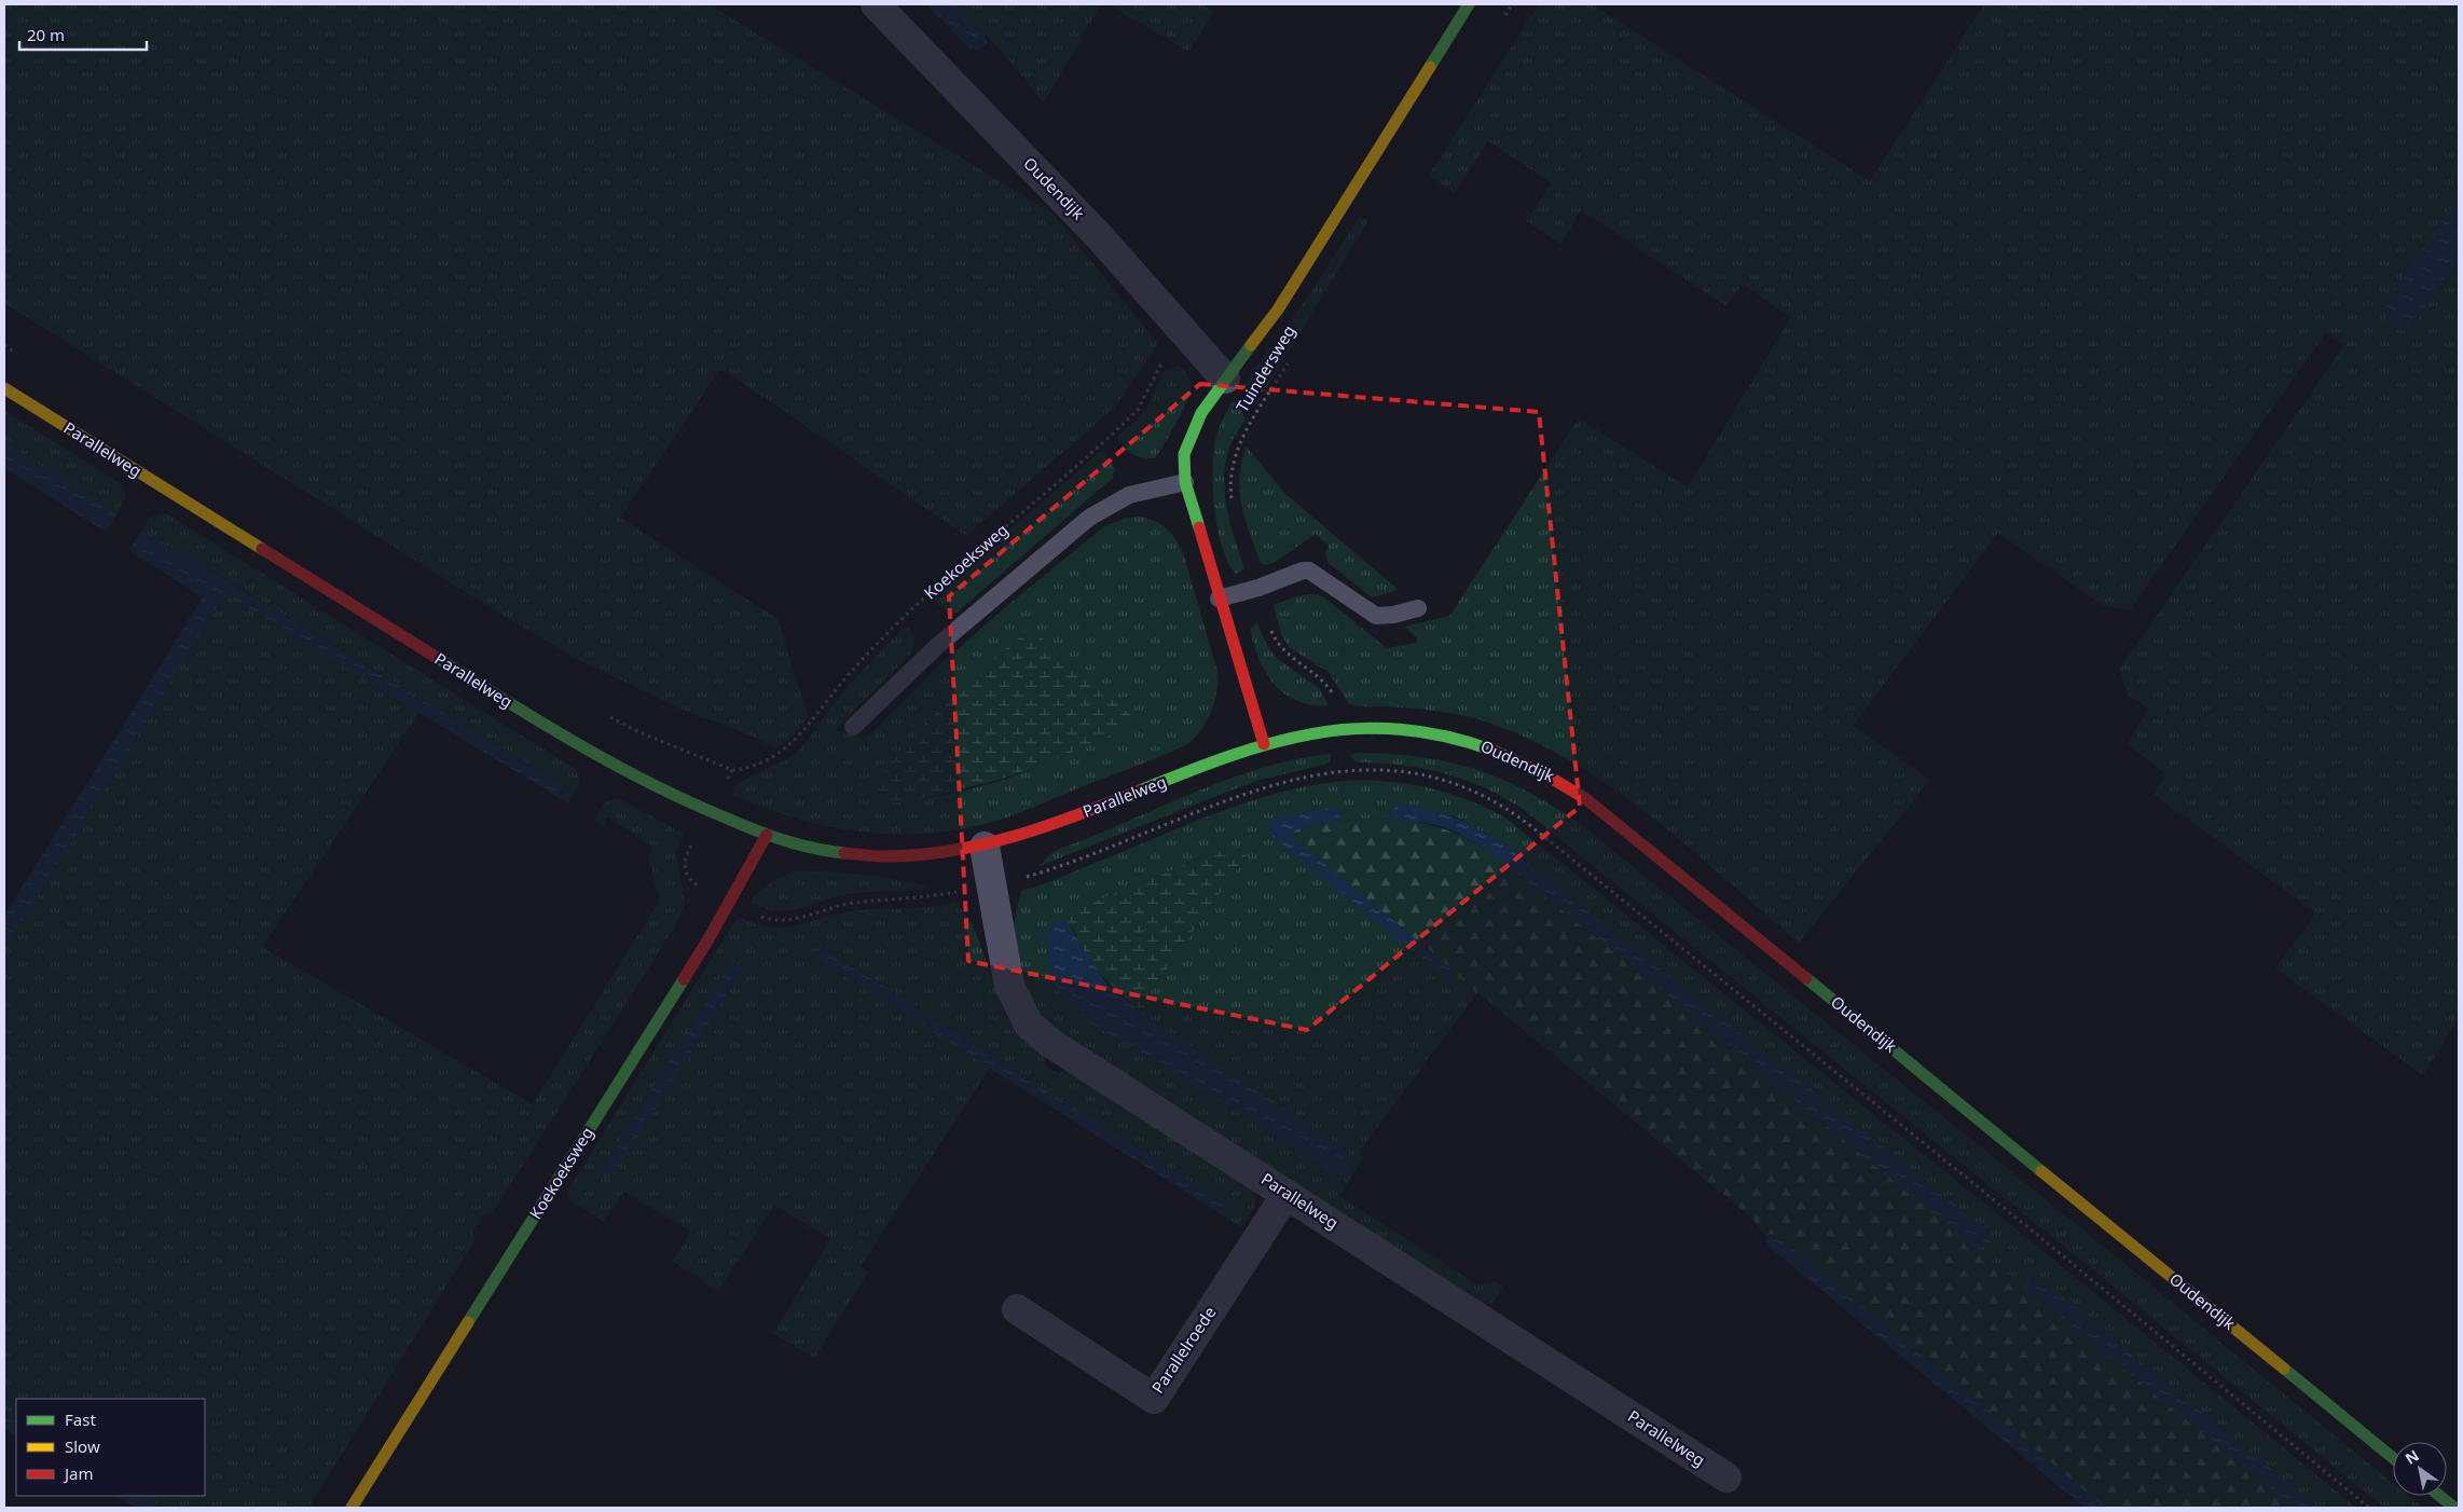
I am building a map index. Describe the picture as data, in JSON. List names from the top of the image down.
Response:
{
  "streets": {
    "street": [
      "Oudendijk",
      "Tuindersweg",
      "Parallelweg",
      "Koekoeksweg",
      "Parallelroede"
    ]
  },
  "crossings": [
    ["Oudendijk", "Tuindersweg"],
    ["Oudendijk", "Parallelweg"],
    ["Oudendijk", "Koekoeksweg"],
    ["Tuindersweg", "Parallelweg"],
    ["Parallelweg", "Koekoeksweg"],
    ["Parallelweg", "Parallelroede"]
  ],
  "legend": ["Fast", "Slow", "Jam"],
  "scale_bar": "20 m",
  "north": "top left"
}
